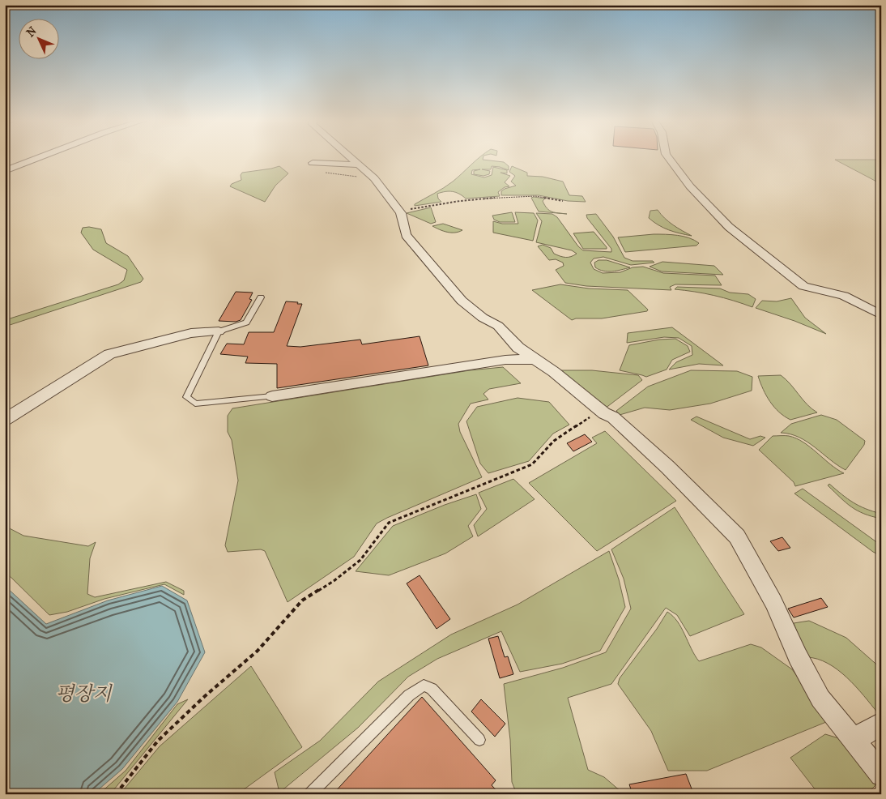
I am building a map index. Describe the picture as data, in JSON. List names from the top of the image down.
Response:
{
  "water": ["평장지"],
  "north": "top left"
}
